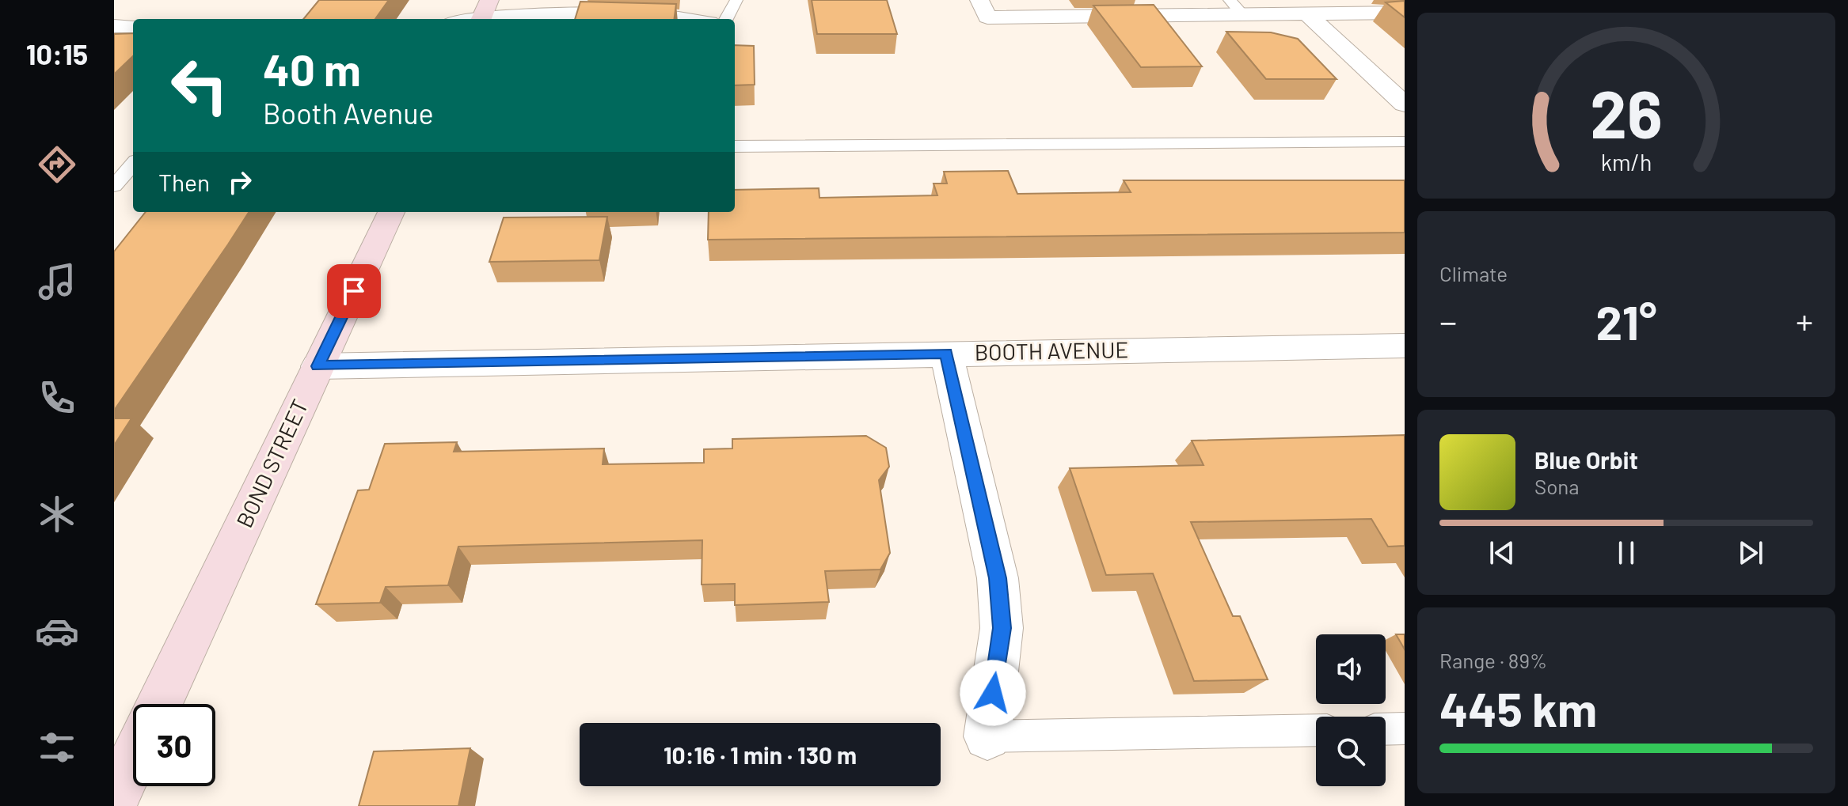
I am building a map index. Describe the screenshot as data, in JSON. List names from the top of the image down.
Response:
{
  "streets": {
    "street": ["BOOTH AVENUE", "BOND STREET"]
  },
  "crossings": [
    ["BOOTH AVENUE", "BOND STREET"]
  ],
  "page": {
    "tabs": "10:15",
    "turn": ["40 m", "Booth Avenue"],
    "then": "Then",
    "tile": [
      "Climate",
      ["Range · 89%", "445 km"]
    ],
    "heat": ["−", "21°", "+"],
    "song": ["Blue Orbit", "Sona"],
    "limit": "30",
    "trip": "10:16 · 1 min · 130 m",
    "gauge": ["26", "km/h"]
  }
}
